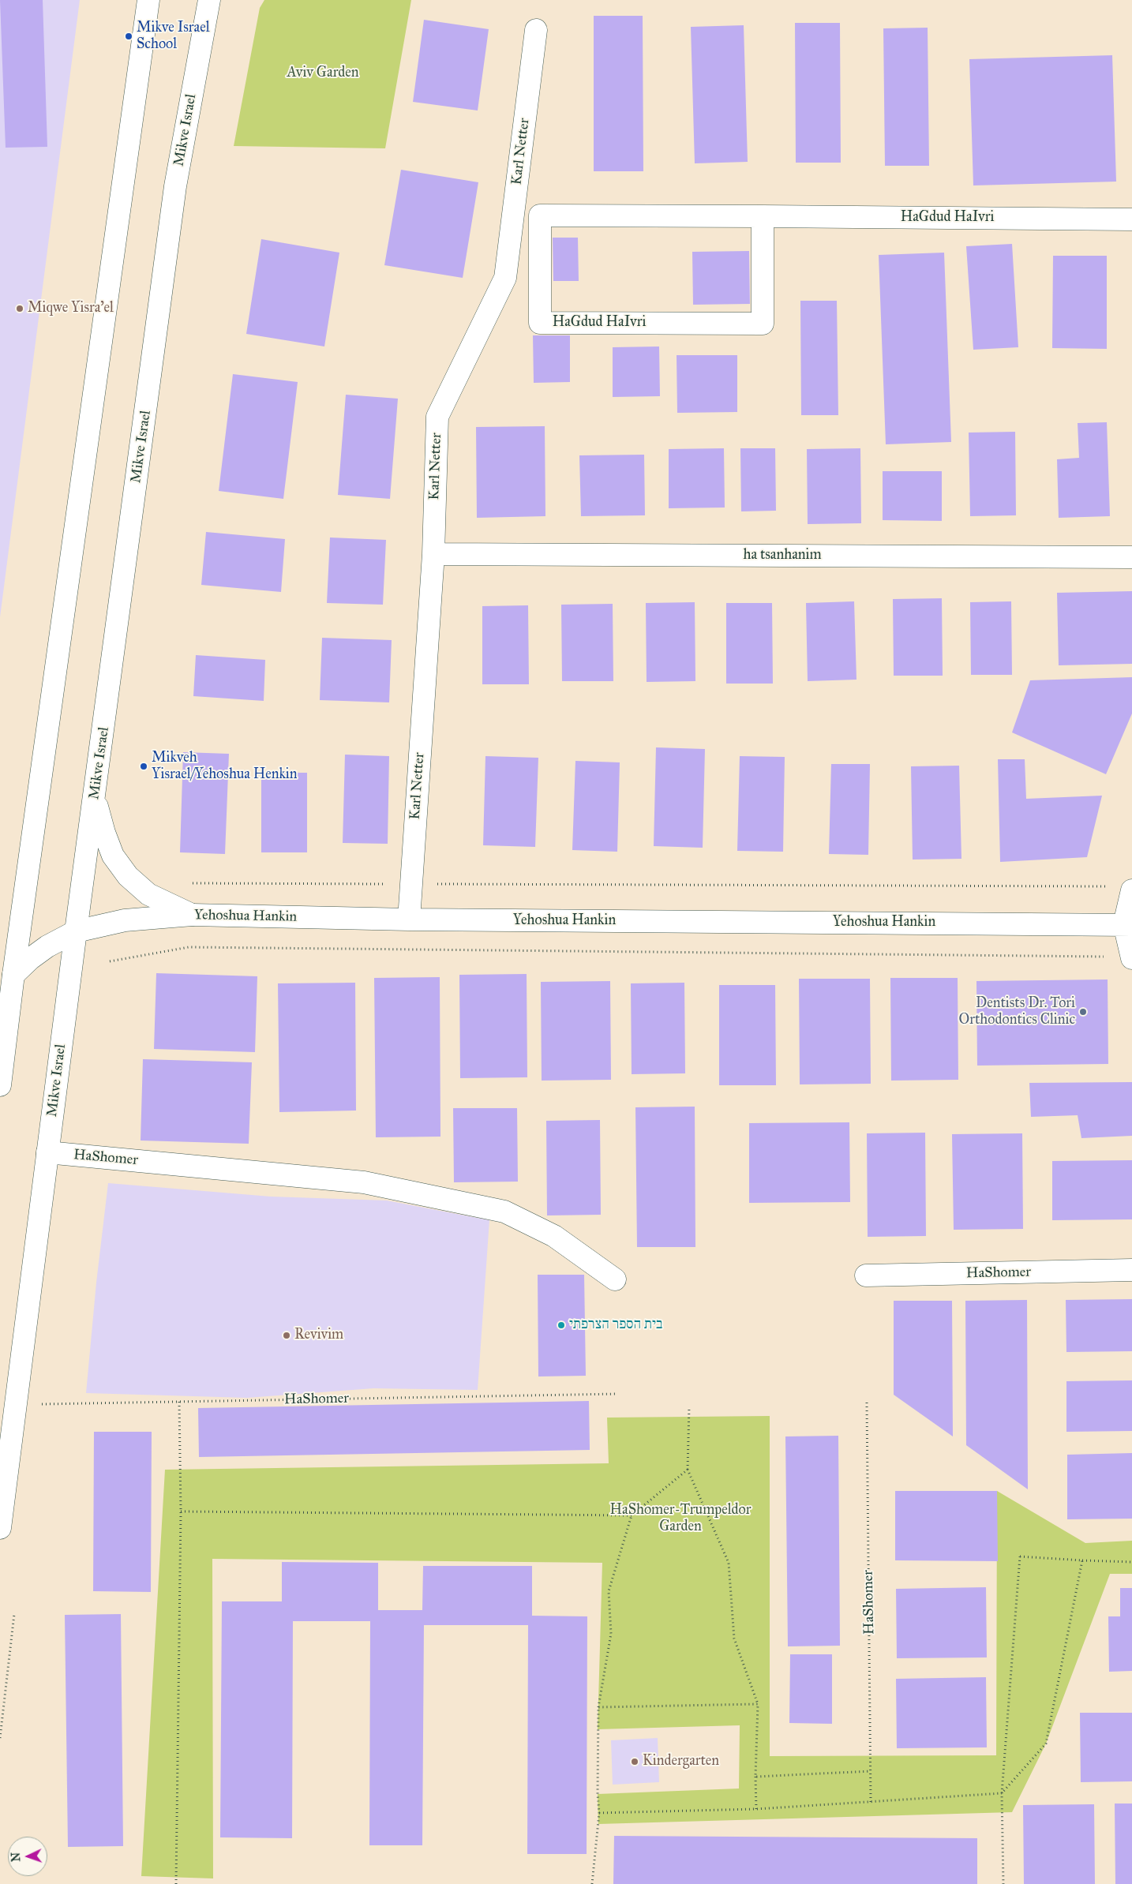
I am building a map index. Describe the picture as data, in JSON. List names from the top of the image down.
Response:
{
  "streets": {
    "street": [
      "Mikve Israel",
      "Karl Netter",
      "HaGdud HaIvri",
      "ha tsanhanim",
      "Yehoshua Hankin",
      "HaShomer"
    ]
  },
  "crossings": [
    ["Mikve Israel", "Yehoshua Hankin"],
    ["Mikve Israel", "HaShomer"],
    ["Karl Netter", "ha tsanhanim"],
    ["Karl Netter", "Yehoshua Hankin"]
  ],
  "parks": ["Aviv Garden", "HaShomer-Trumpeldor Garden"],
  "places": [
    "Mikve Israel School",
    "Miqwe Yisra'el",
    "Mikveh Yisrael/Yehoshua Henkin",
    "Dentists Dr. Tori Orthodontics Clinic",
    "בית הספר הצרפתי",
    "Revivim",
    "Kindergarten"
  ],
  "north": "left"
}
